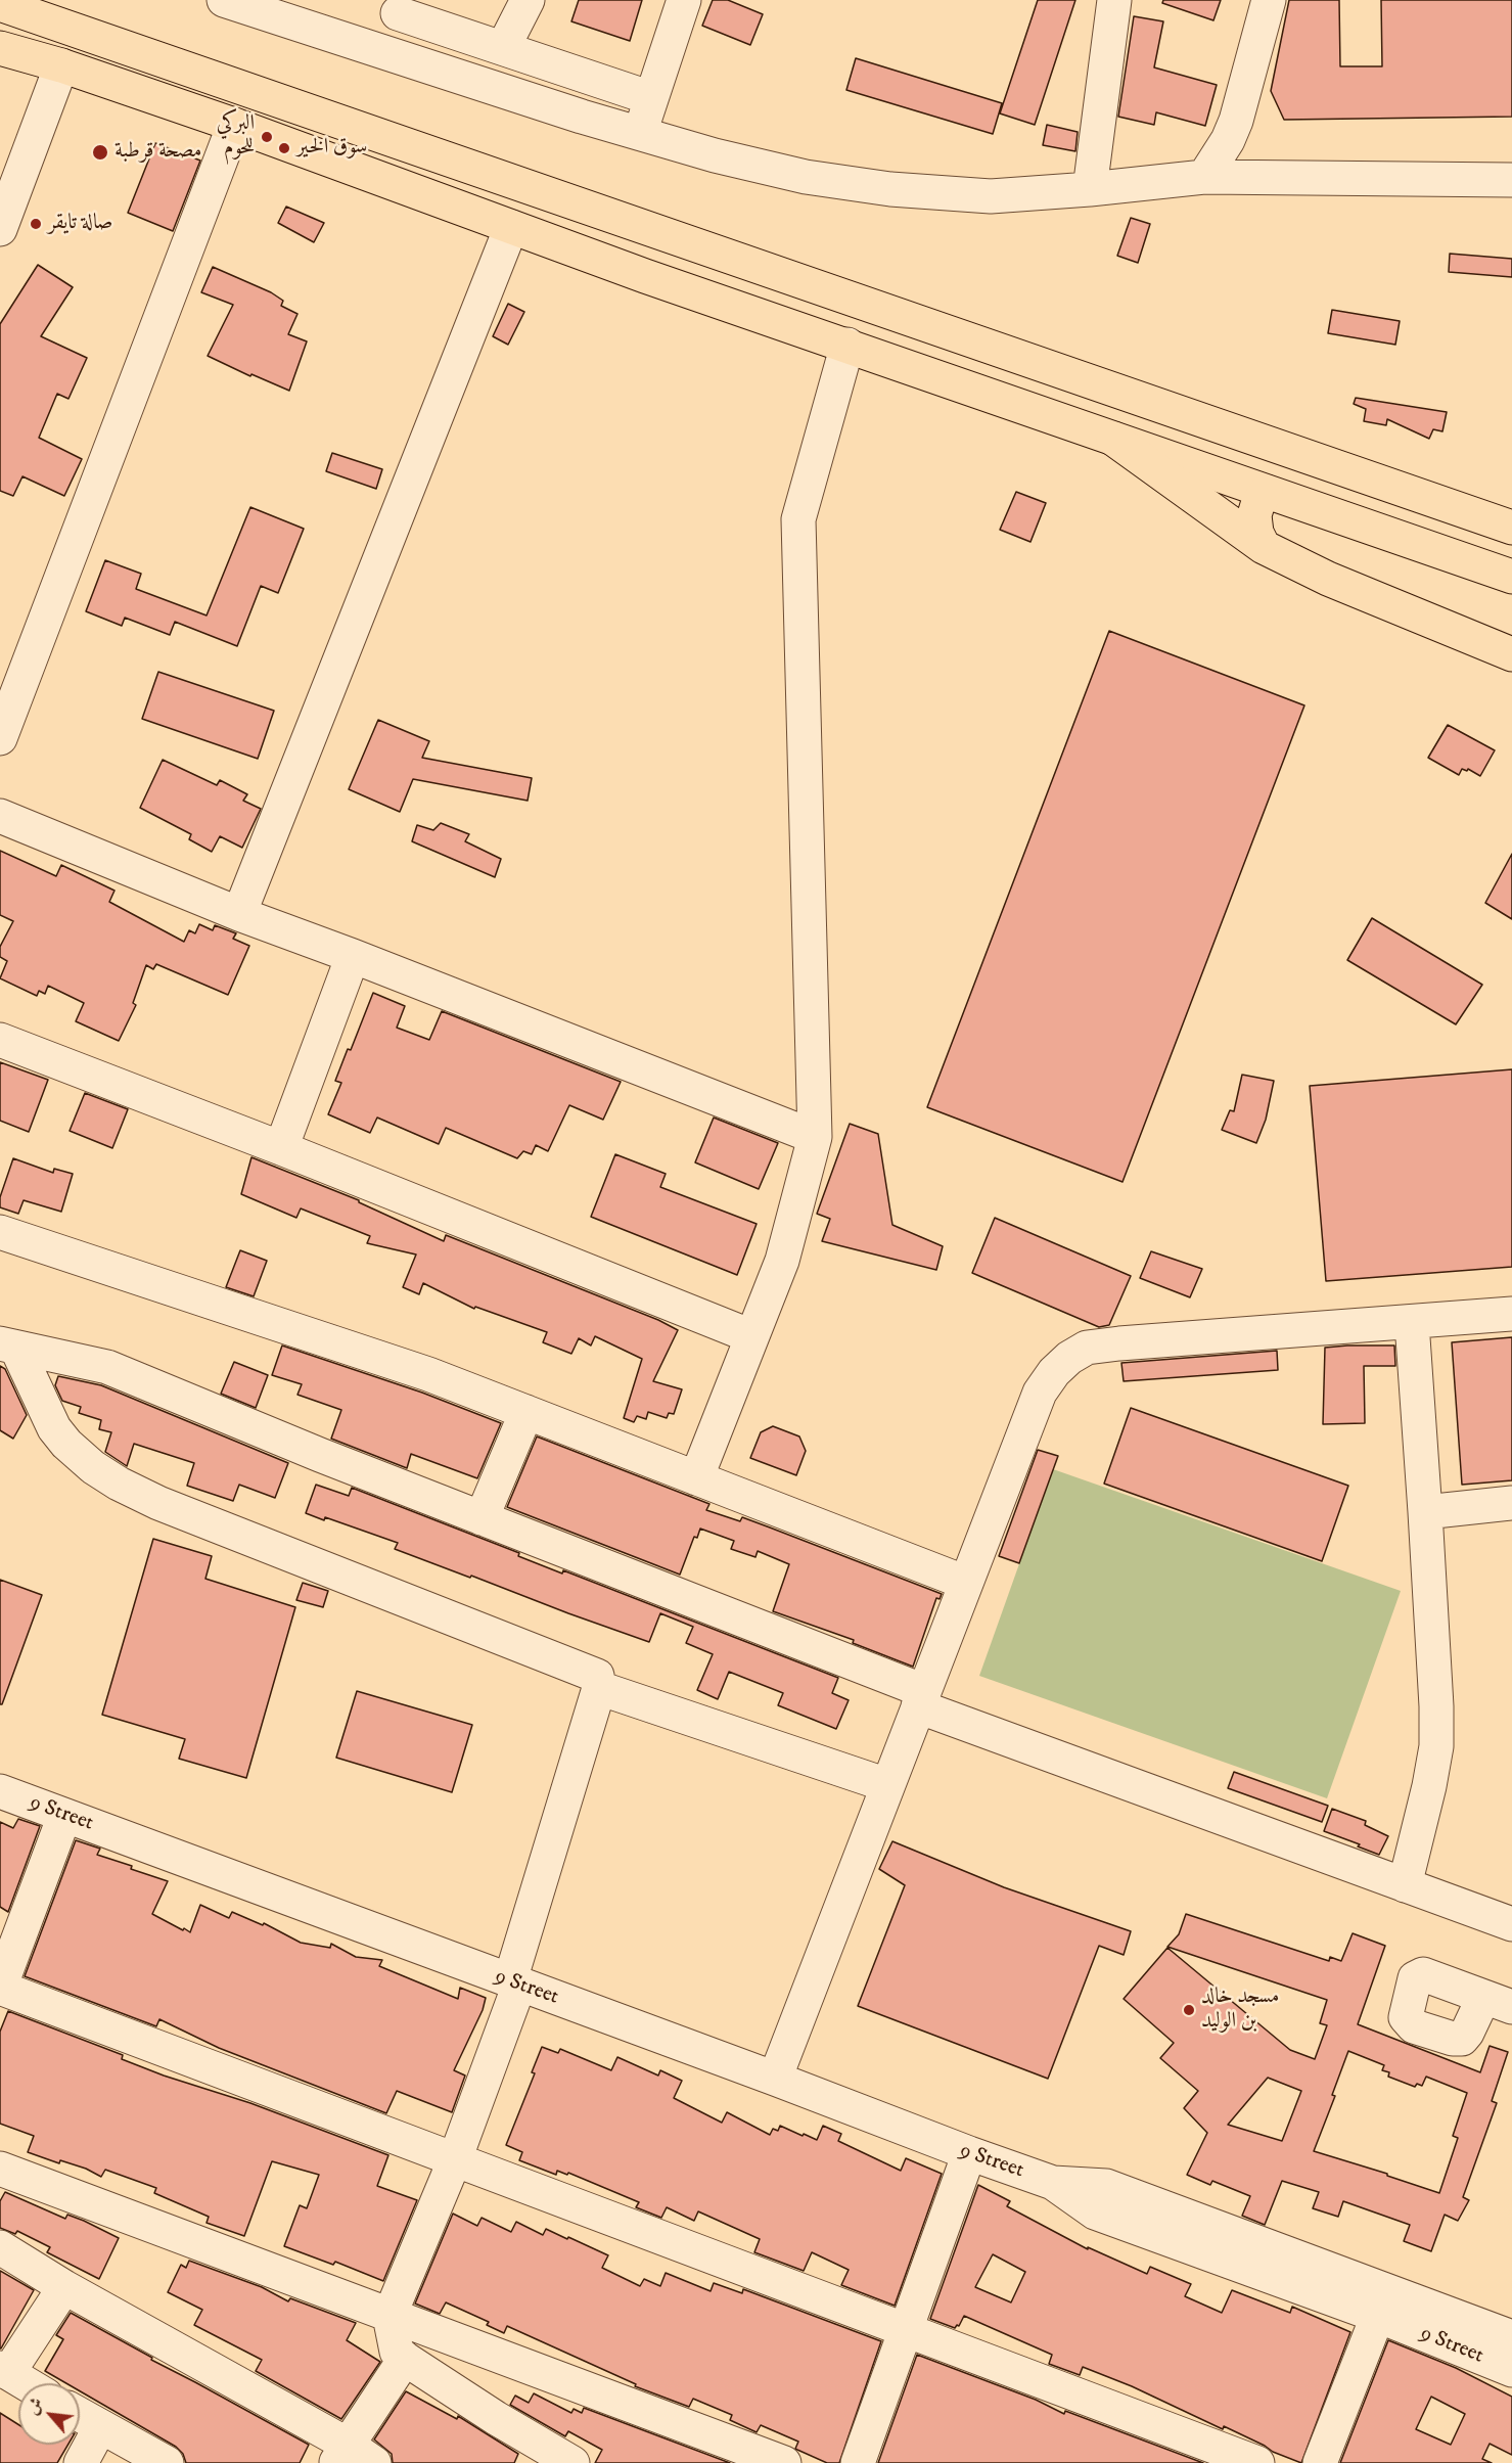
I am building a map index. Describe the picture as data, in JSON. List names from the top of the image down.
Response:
{
  "streets": {
    "street": ["9 Street"]
  },
  "places": [
    "البركي للحوم",
    "سوق الخير",
    "مصحة قرطبة",
    "صالة تايقر",
    "مسجد خالد بن الوليد"
  ],
  "north": "top left"
}
